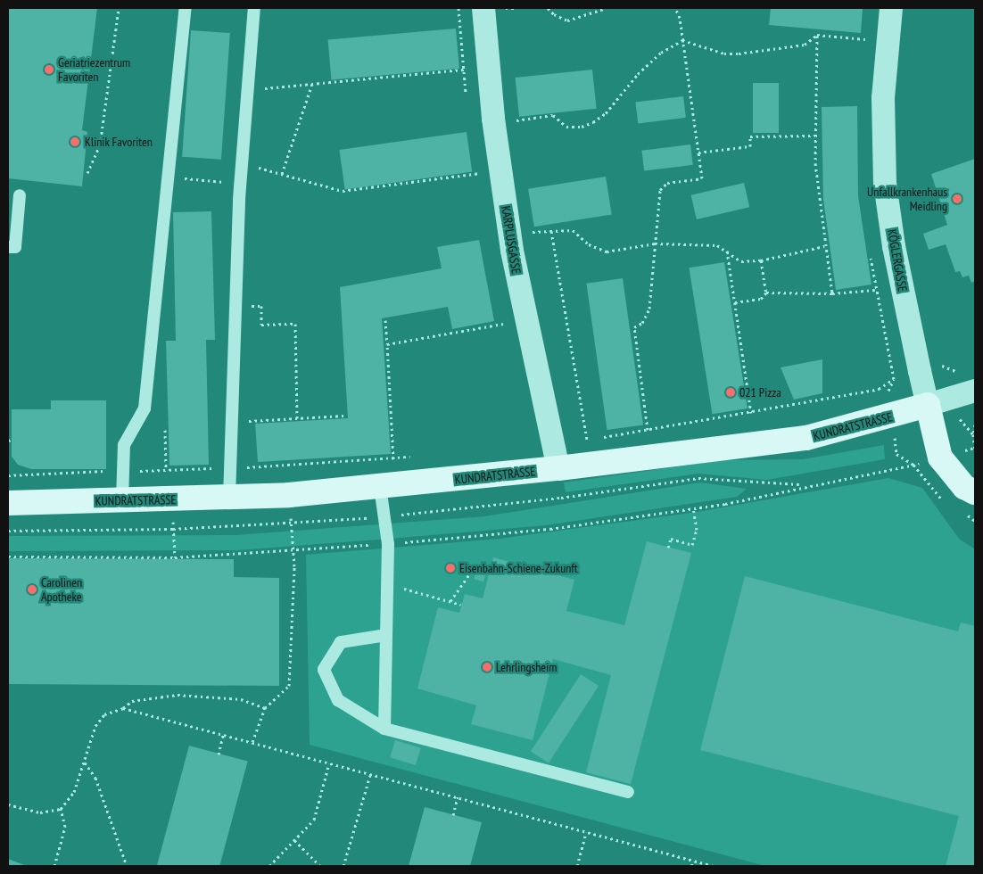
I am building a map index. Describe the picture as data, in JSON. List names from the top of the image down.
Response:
{
  "streets": {
    "street": ["KARPLUSGASSE", "KÖGLERGASSE", "KUNDRATSTRASSE"]
  },
  "crossings": [
    ["KARPLUSGASSE", "KUNDRATSTRASSE"],
    ["KÖGLERGASSE", "KUNDRATSTRASSE"]
  ],
  "places": [
    "Geriatriezentrum Favoriten",
    "Klinik Favoriten",
    "Unfallkrankenhaus Meidling",
    "021 Pizza",
    "Eisenbahn-Schiene-Zukunft",
    "Carolinen Apotheke",
    "Lehrlingsheim"
  ]
}
